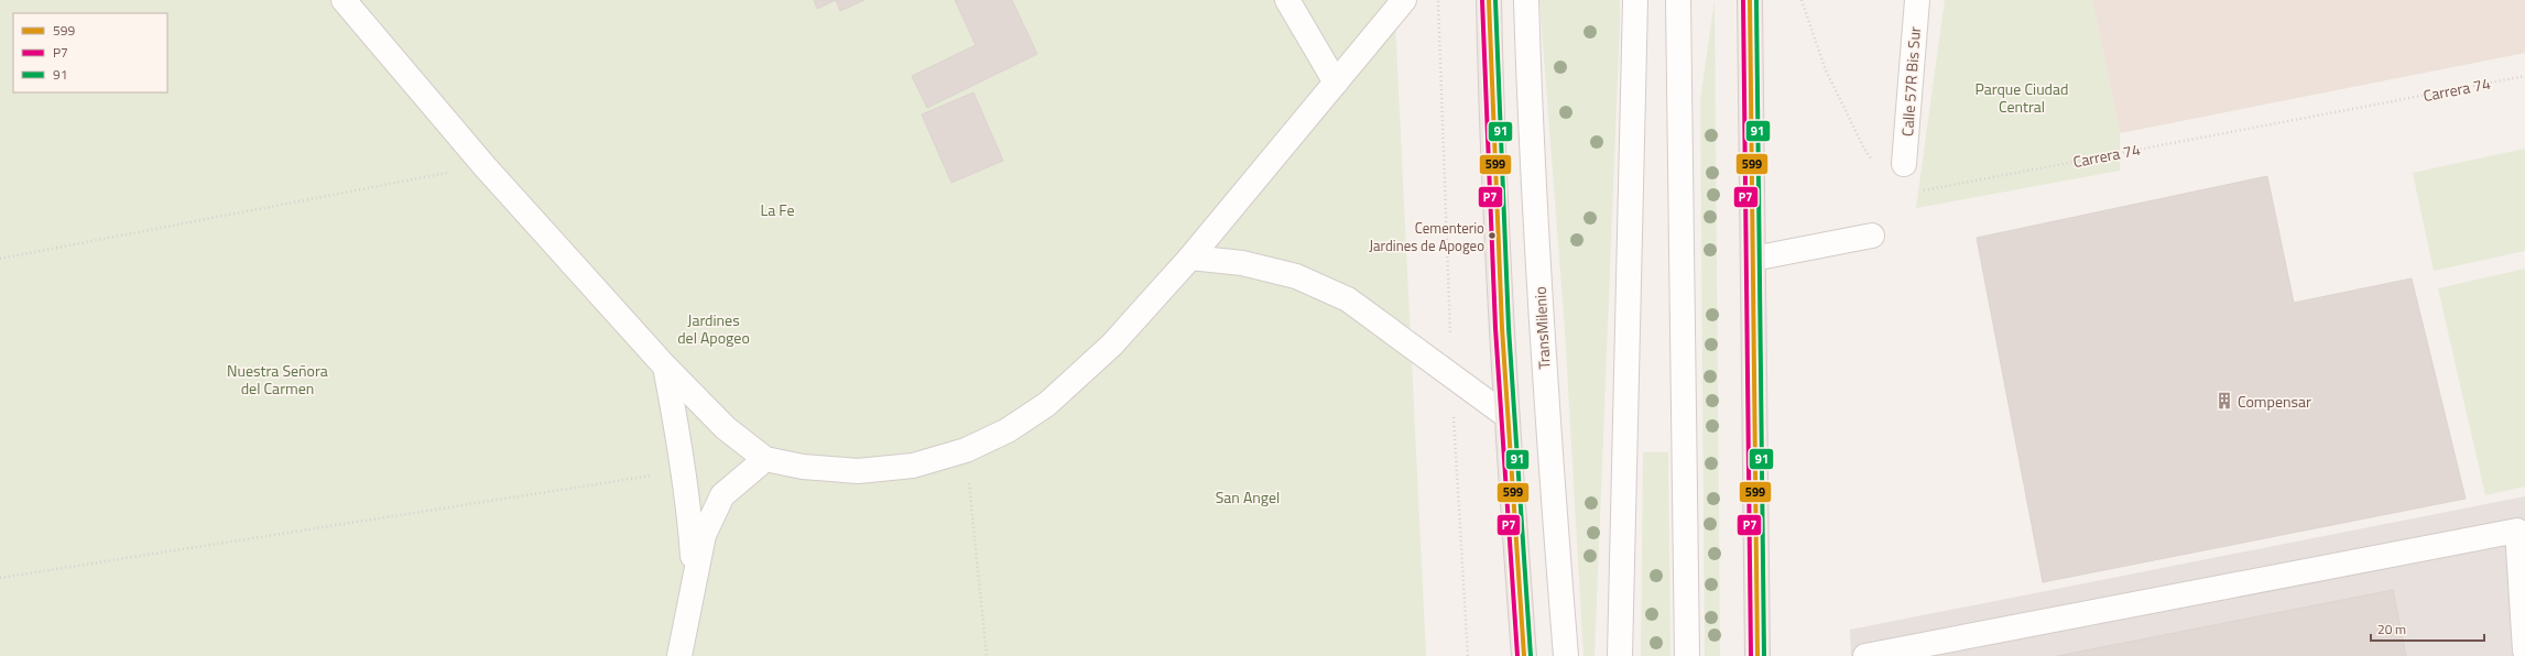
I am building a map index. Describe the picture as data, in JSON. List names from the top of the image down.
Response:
{
  "streets": {
    "lane": ["Calle 57R Bis Sur", "TransMilenio"],
    "path": ["Carrera 74"]
  },
  "parks": [
    "Parque Ciudad Central",
    "La Fe",
    "Jardines del Apogeo",
    "Nuestra Señora del Carmen",
    "San Angel"
  ],
  "places": {
    "other": ["Cementerio Jardines de Apogeo"],
    "building": ["Compensar"]
  },
  "lines": ["transit line 599", "transit line P7", "transit line 91"],
  "legend": ["599", "P7", "91"],
  "scale_bar": "20 m"
}
